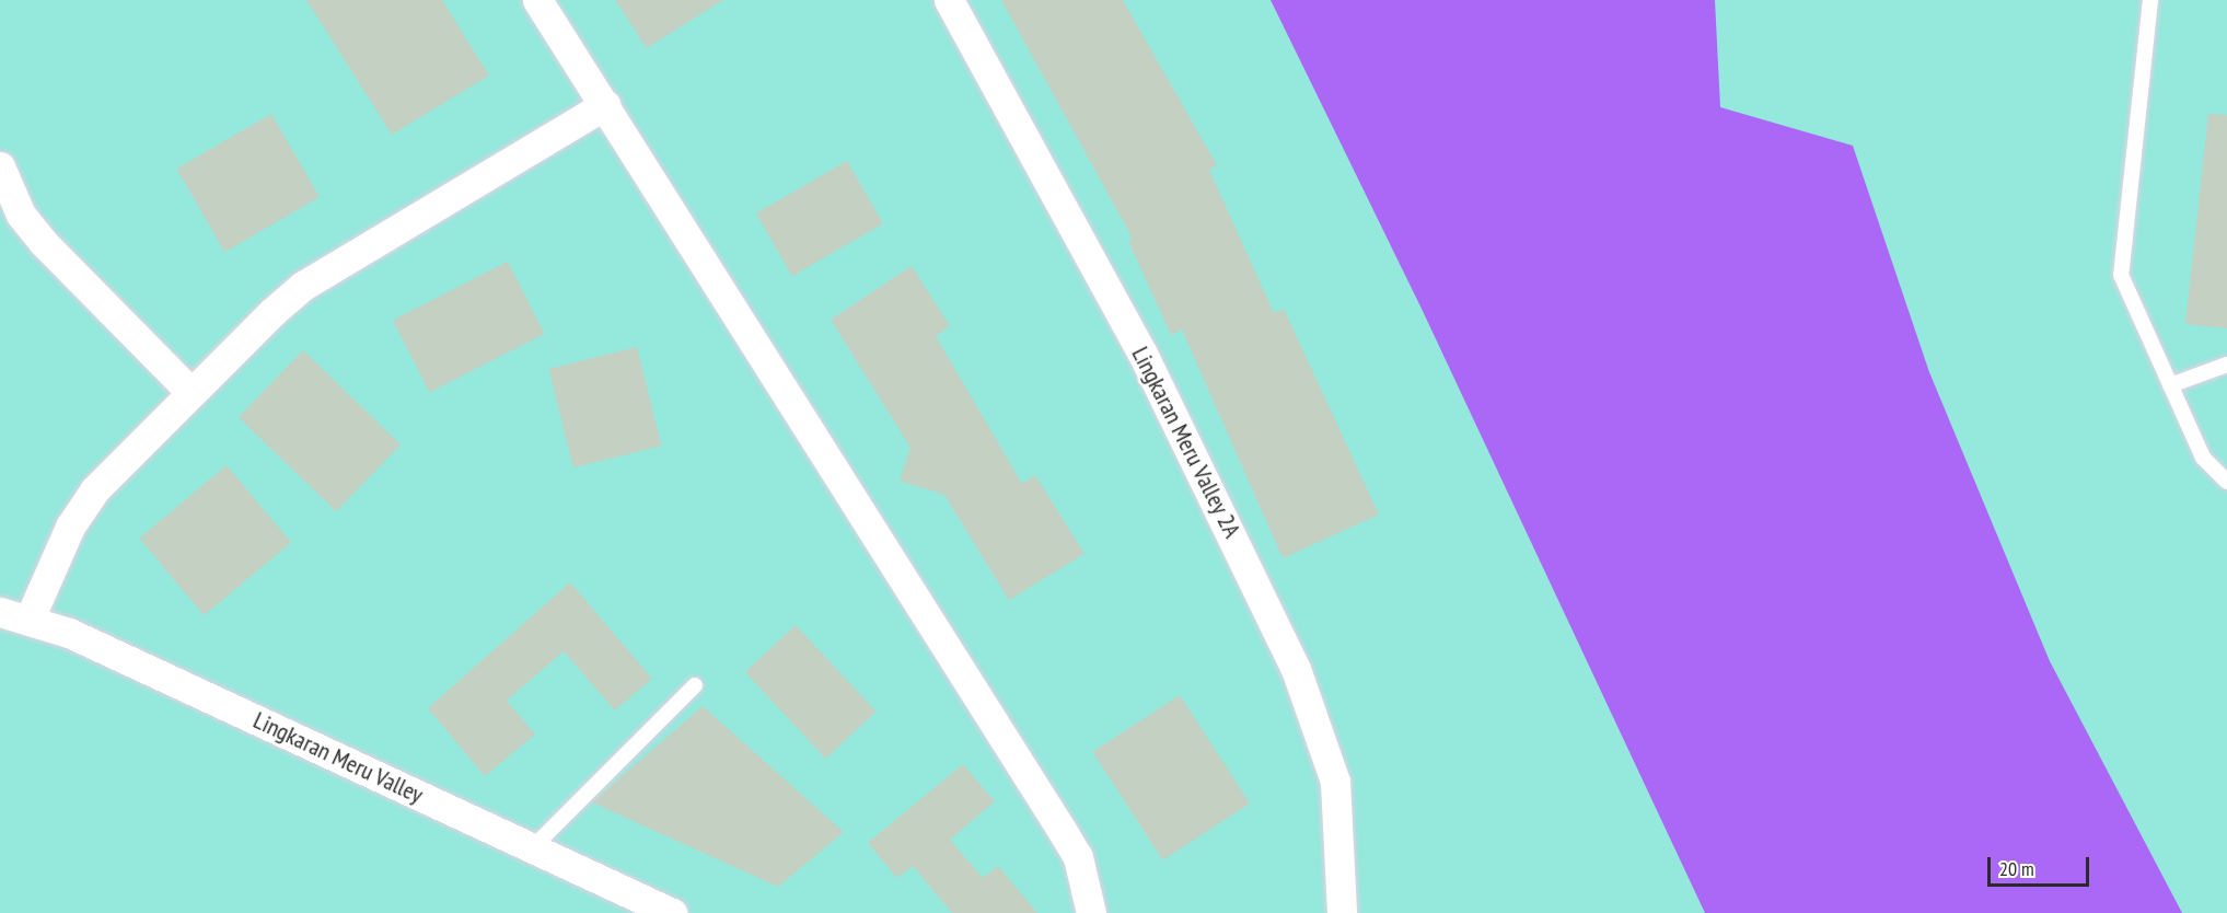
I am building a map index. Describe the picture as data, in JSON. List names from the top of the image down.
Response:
{
  "streets": {
    "street": ["Lingkaran Meru Valley 2A", "Lingkaran Meru Valley"]
  },
  "scale_bar": "20 m"
}
